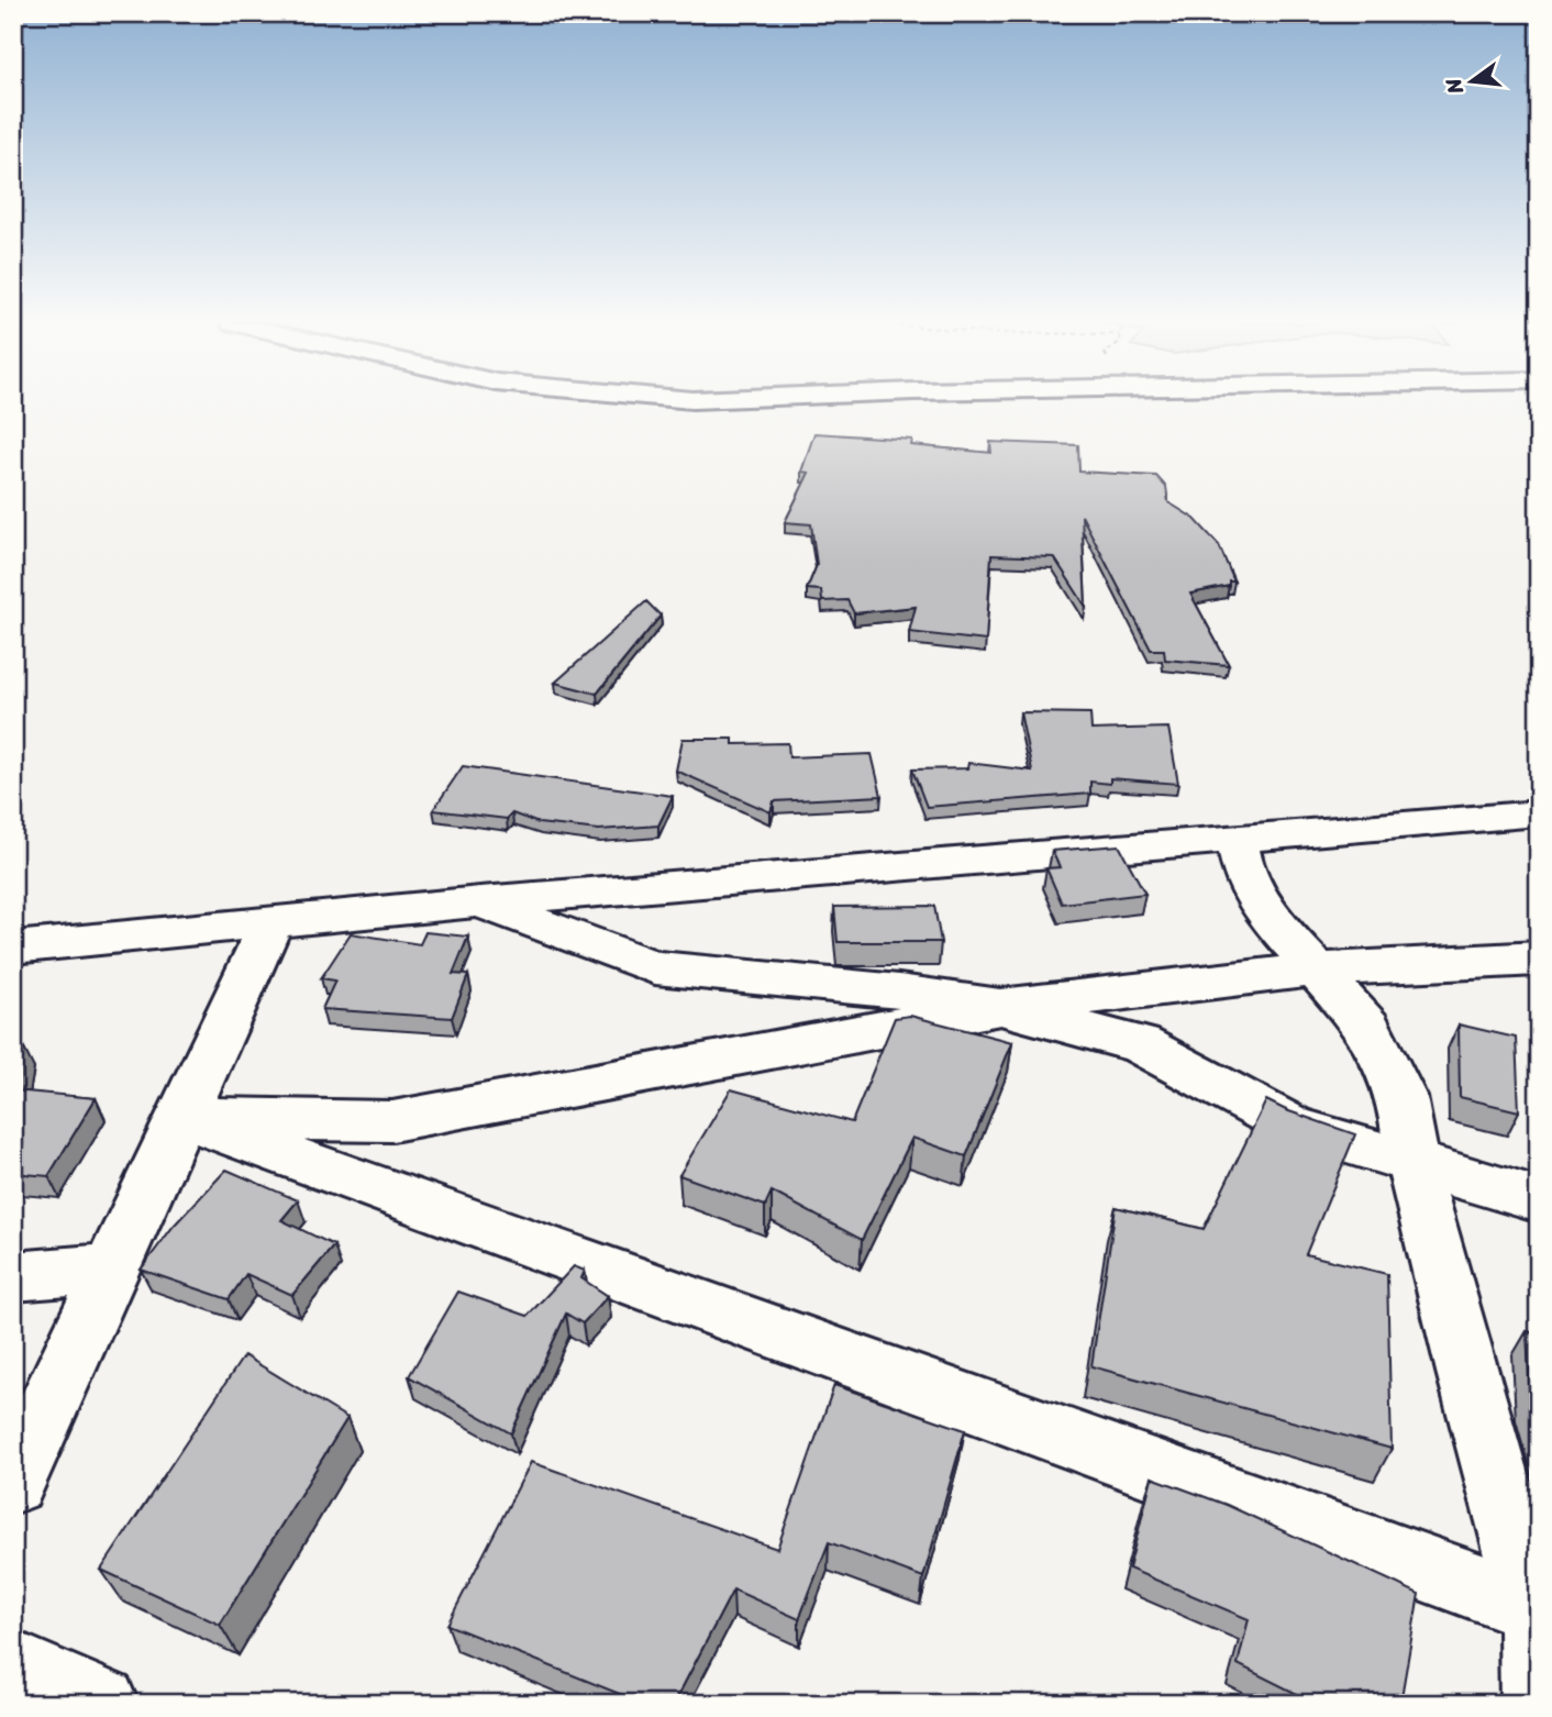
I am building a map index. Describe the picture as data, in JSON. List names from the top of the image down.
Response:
{
  "north": "left"
}
